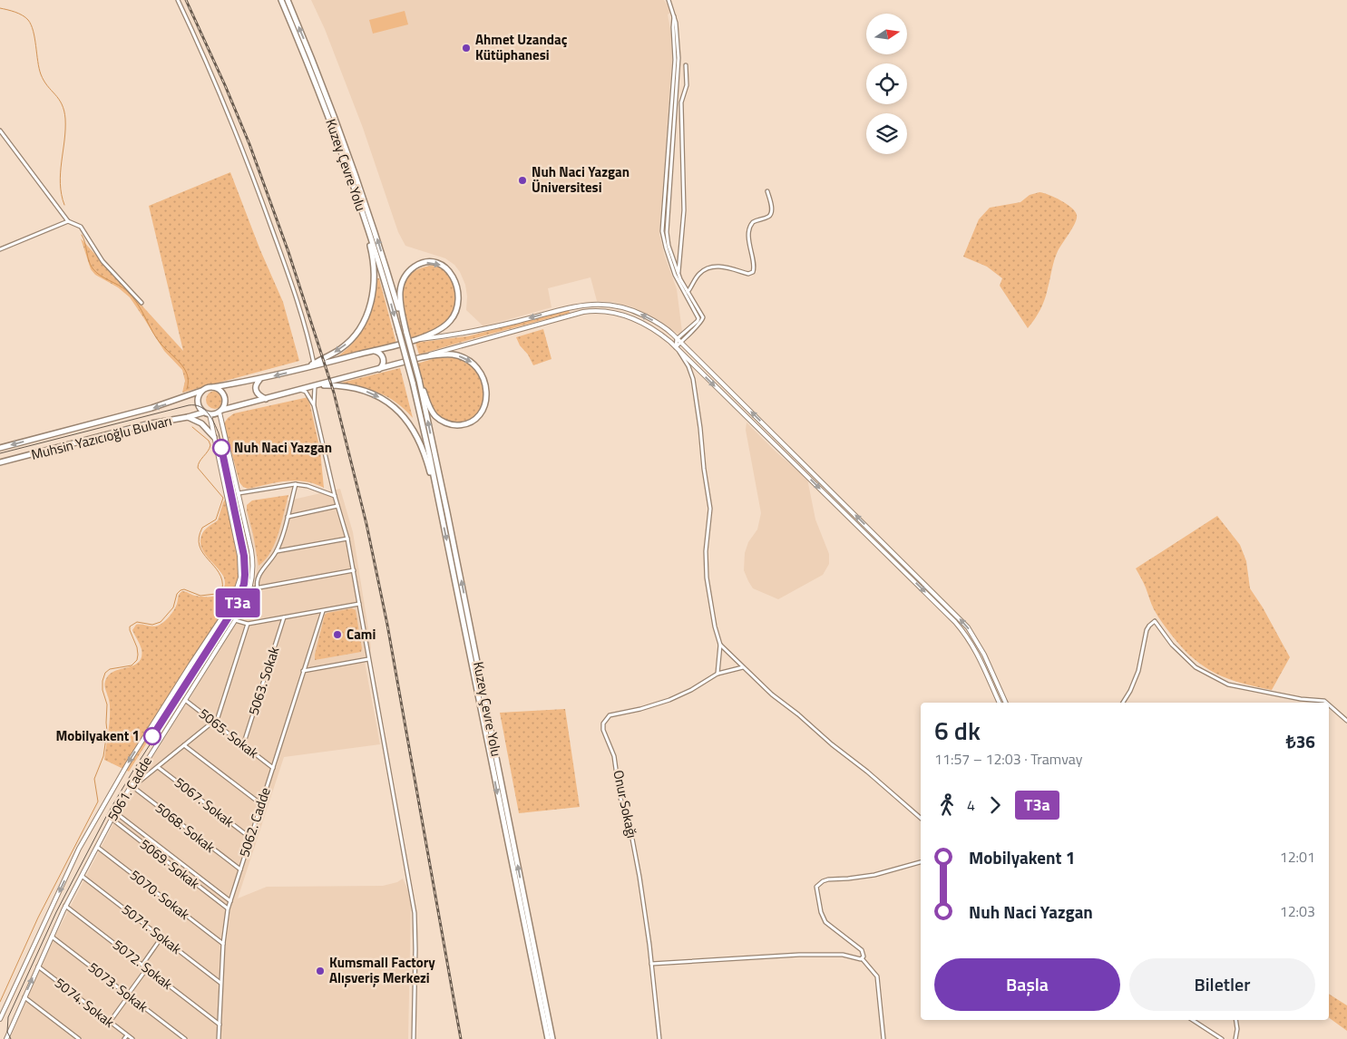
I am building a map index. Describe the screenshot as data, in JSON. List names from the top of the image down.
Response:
{
  "streets": {
    "highway": ["Kuzey Çevre Yolu", "Muhsin Yazıcıoğlu Bulvarı"],
    "street": [
      "5063. Sokak",
      "5065. Sokak",
      "5061. Cadde",
      "5067. Sokak",
      "Onur Sokağı",
      "5062. Cadde",
      "5068. Sokak",
      "5069. Sokak",
      "5070. Sokak",
      "5071. Sokak",
      "5072. Sokak",
      "5073. Sokak",
      "5074. Sokak"
    ]
  },
  "crossings": [
    ["Muhsin Yazıcıoğlu Bulvarı", "5061. Cadde"],
    ["5063. Sokak", "5065. Sokak"],
    ["5065. Sokak", "5061. Cadde"],
    ["5065. Sokak", "5062. Cadde"],
    ["5061. Cadde", "5068. Sokak"],
    ["5061. Cadde", "5069. Sokak"],
    ["5061. Cadde", "5070. Sokak"],
    ["5061. Cadde", "5071. Sokak"],
    ["5061. Cadde", "5072. Sokak"],
    ["5061. Cadde", "5073. Sokak"],
    ["5061. Cadde", "5074. Sokak"],
    ["5067. Sokak", "5062. Cadde"],
    ["5062. Cadde", "5068. Sokak"],
    ["5062. Cadde", "5069. Sokak"],
    ["5062. Cadde", "5070. Sokak"],
    ["5062. Cadde", "5071. Sokak"],
    ["5062. Cadde", "5072. Sokak"]
  ],
  "places": [
    "Ahmet Uzandaç Kütüphanesi",
    "Nuh Naci Yazgan Üniversitesi",
    "Nuh Naci Yazgan",
    "Cami",
    "Mobilyakent 1",
    "Kumsmall Factory Alışveriş Merkezi"
  ],
  "lines": ["tram line T3a"],
  "north": "right",
  "page": {
    "on_map": "T3a",
    "heading": ["6 dk", "11:57 – 12:03 · Tramvay", "₺36"],
    "legs": ["4", "T3a"],
    "list": [
      {
        "name": "Mobilyakent 1",
        "value": "12:01"
      },
      {
        "name": "Nuh Naci Yazgan",
        "value": "12:03"
      }
    ],
    "buttons": ["Başla", "Biletler"]
  }
}
